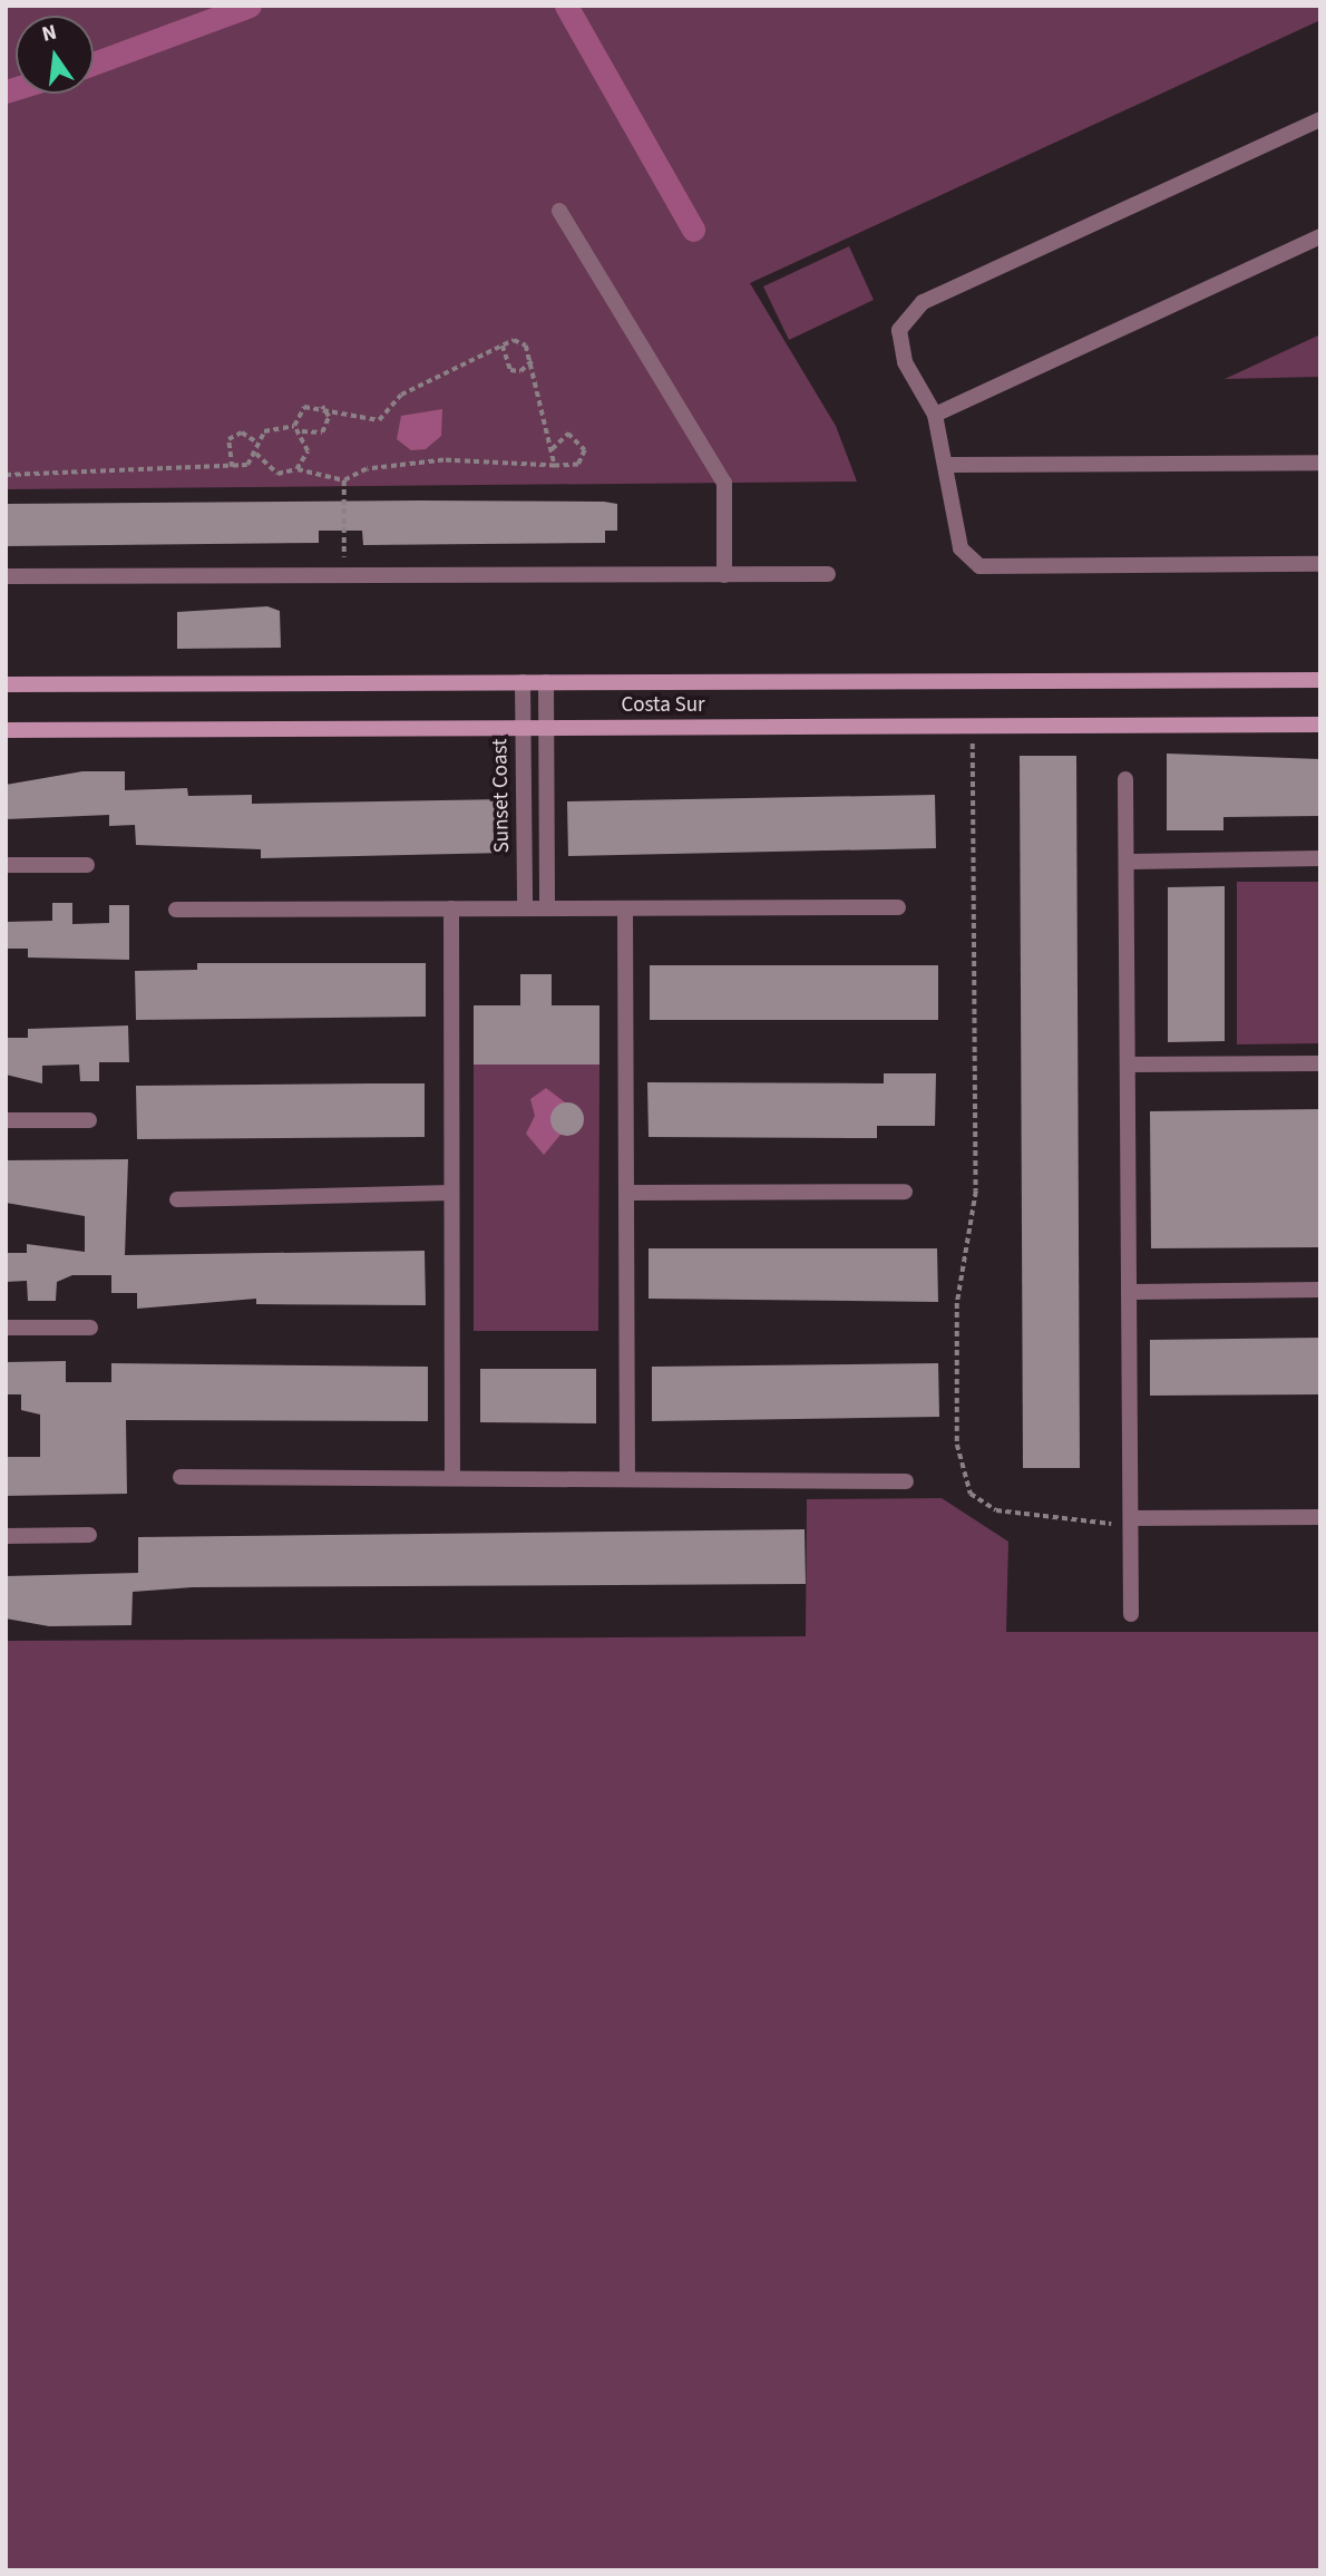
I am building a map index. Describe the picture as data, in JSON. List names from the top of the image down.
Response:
{
  "streets": {
    "street": ["Costa Sur", "Sunset Coast"]
  },
  "crossings": [
    ["Costa Sur", "Sunset Coast"]
  ],
  "north": "top"
}
